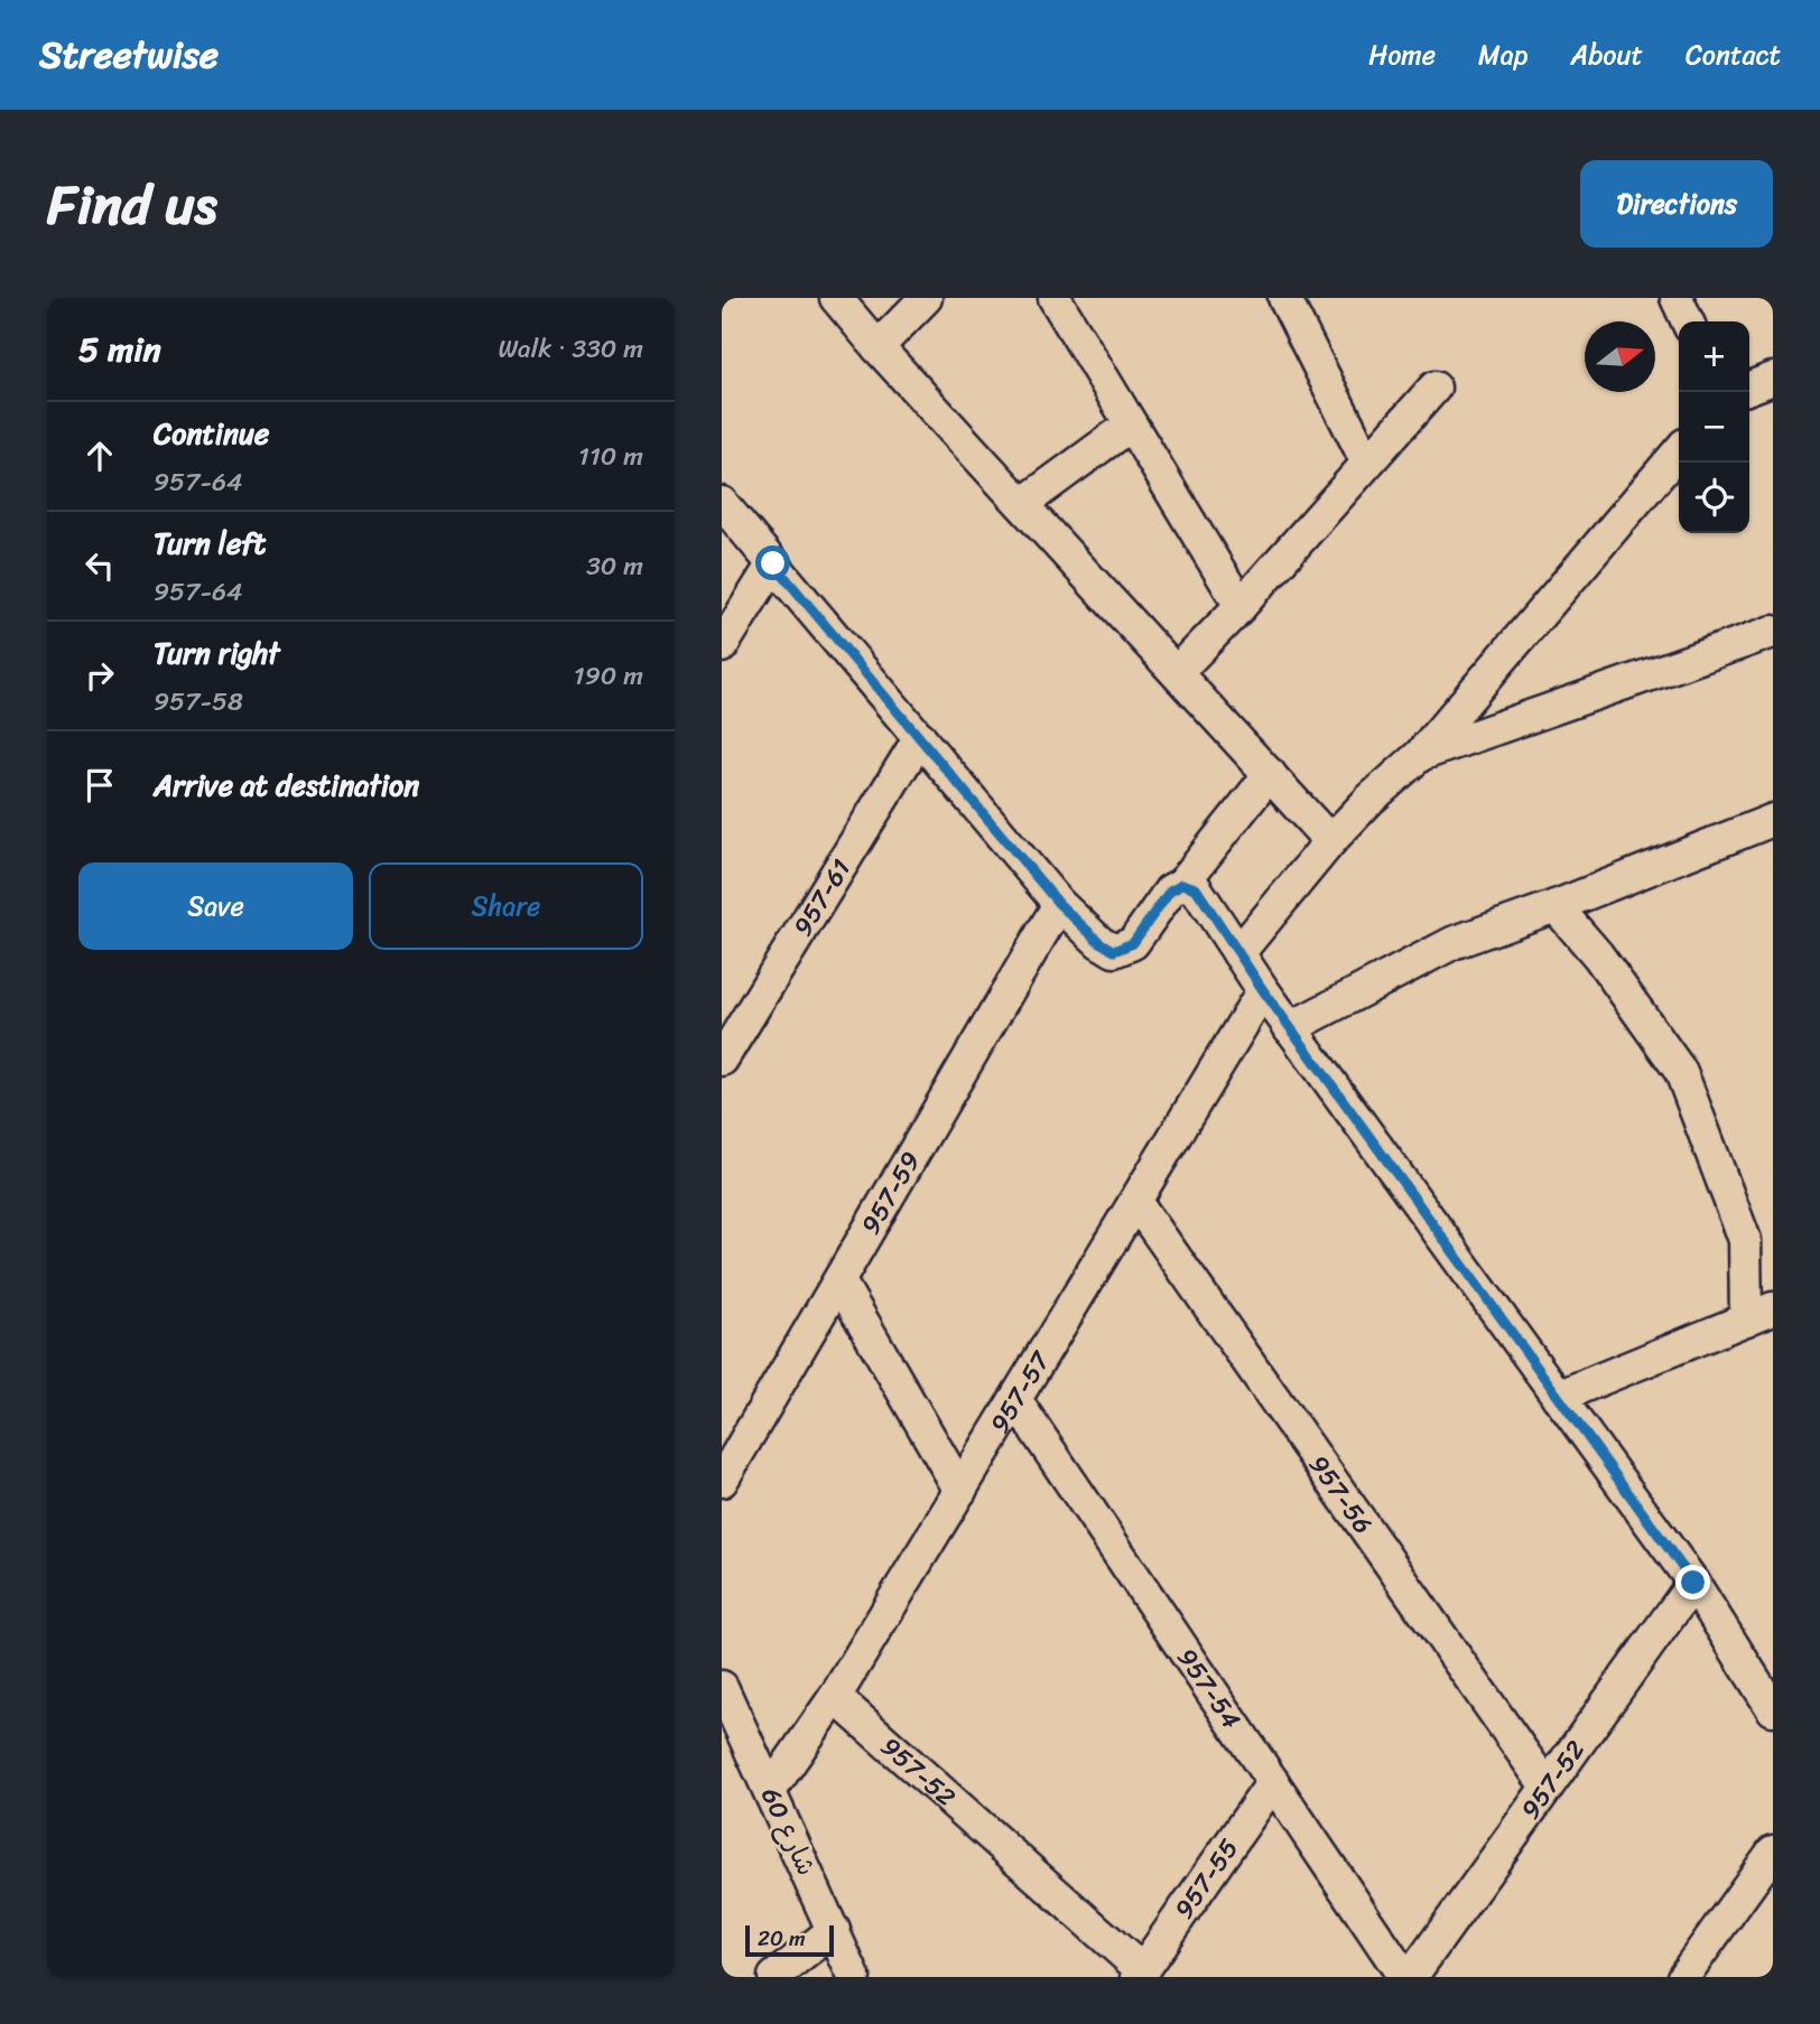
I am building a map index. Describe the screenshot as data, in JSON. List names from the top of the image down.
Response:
{
  "streets": {
    "street": [
      "957-61",
      "957-59",
      "957-57",
      "957-56",
      "957-54",
      "957-52",
      "شارع 60",
      "957-55"
    ]
  },
  "crossings": [
    ["957-57", "957-56"],
    ["957-57", "957-54"],
    ["957-57", "957-52"],
    ["957-57", "شارع 60"],
    ["957-56", "957-52"],
    ["957-54", "957-55"],
    ["957-52", "957-55"]
  ],
  "scale_bar": "20 m",
  "north": "right",
  "page": {
    "header": "Streetwise",
    "nav": [
      "Home",
      "Map",
      "About",
      "Contact"
    ],
    "title": "Find us",
    "buttons": [
      "Directions",
      ["Save", "Share"]
    ],
    "heading": ["5 min", "Walk · 330 m"],
    "map_buttons": ["+", "−"],
    "list": [
      ["Continue", "957-64", "110 m"],
      ["Turn left", "957-64", "30 m"],
      ["Turn right", "957-58", "190 m"],
      "Arrive at destination"
    ],
    "scale": "20 m"
  }
}
